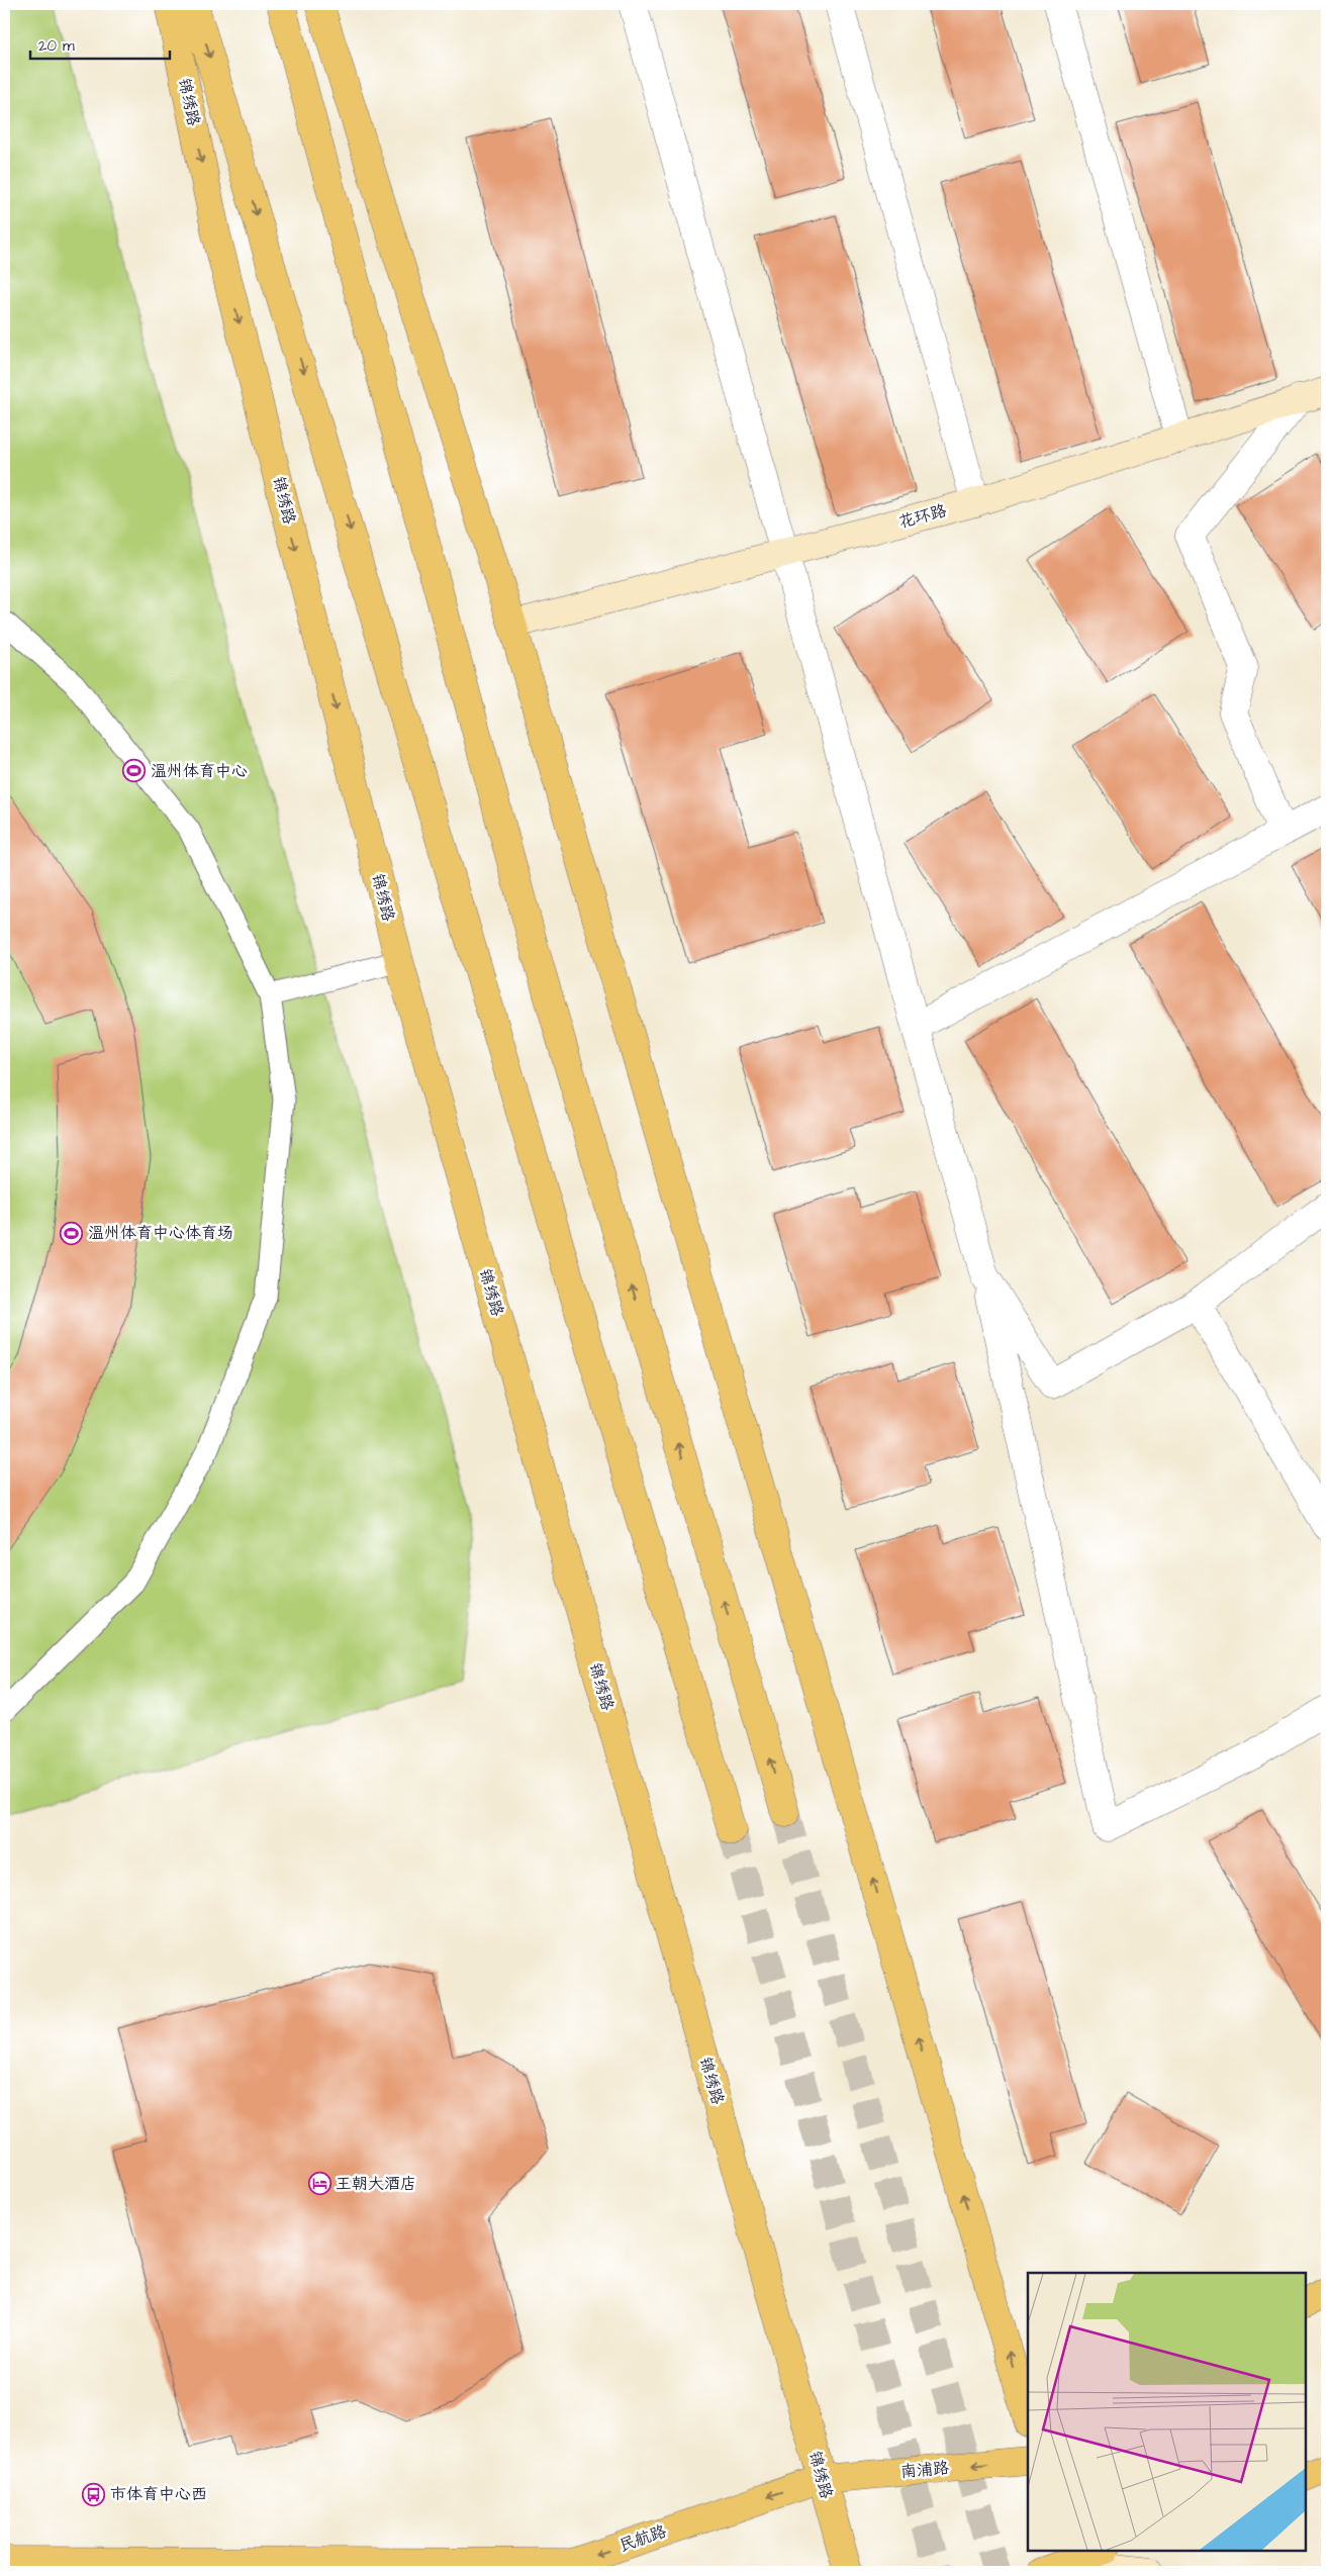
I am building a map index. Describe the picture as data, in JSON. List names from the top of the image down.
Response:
{
  "streets": {
    "main road": ["锦绣路", "南浦路", "民航路"],
    "street": ["花环路"]
  },
  "crossings": [
    ["锦绣路", "南浦路"],
    ["锦绣路", "民航路"],
    ["南浦路", "民航路"]
  ],
  "one_way": ["南浦路", "民航路"],
  "places": {
    "sports": ["温州体育中心", "温州体育中心体育场"],
    "hotel": ["王朝大酒店"],
    "bus stop": ["市体育中心西"]
  },
  "scale_bar": "20 m"
}
